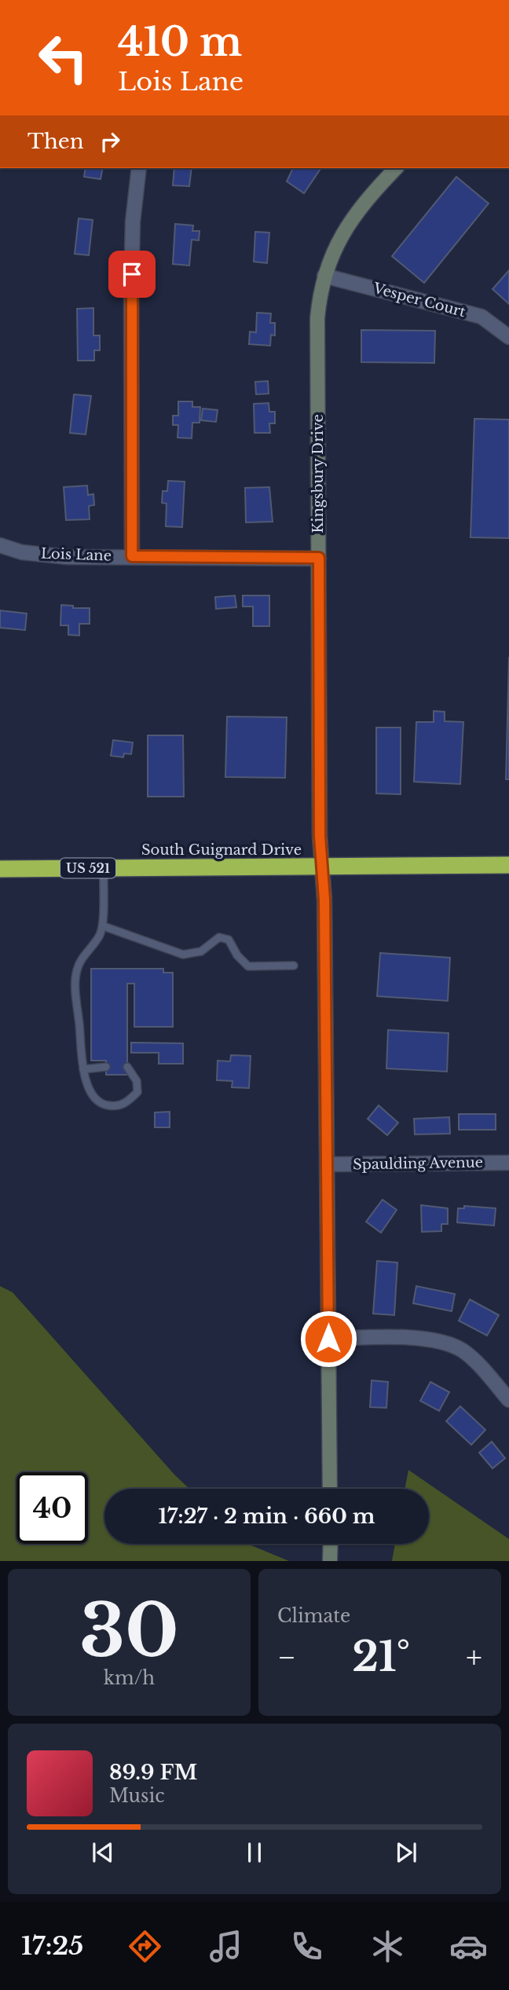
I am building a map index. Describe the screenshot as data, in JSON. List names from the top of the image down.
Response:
{
  "streets": {
    "highway": ["South Guignard Drive", "US 521"],
    "street": [
      "Vesper Court",
      "Kingsbury Drive",
      "Lois Lane",
      "Spaulding Avenue"
    ]
  },
  "crossings": [
    ["Vesper Court", "Kingsbury Drive"],
    ["Kingsbury Drive", "Lois Lane"],
    ["Kingsbury Drive", "South Guignard Drive"],
    ["Kingsbury Drive", "Spaulding Avenue"]
  ],
  "page": {
    "turn": ["410 m", "Lois Lane"],
    "then": "Then",
    "limit": "40",
    "trip": "17:27 · 2 min · 660 m",
    "tile": [
      ["30", "km/h"],
      "Climate"
    ],
    "heat": ["−", "21°", "+"],
    "song": ["89.9 FM", "Music"],
    "tabs": "17:25"
  }
}
